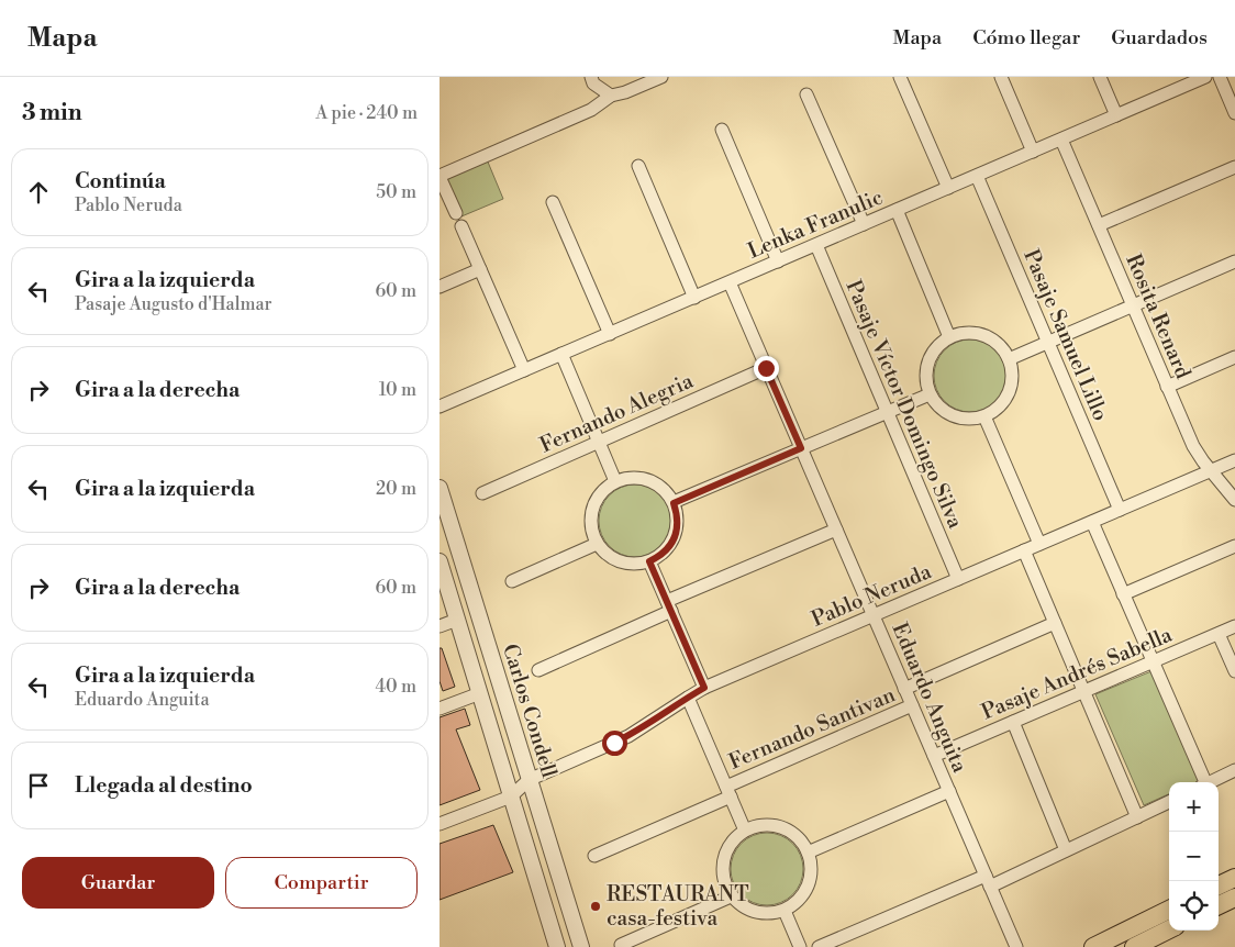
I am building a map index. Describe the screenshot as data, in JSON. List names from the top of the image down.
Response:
{
  "streets": {
    "street": [
      "Lenka Franulic",
      "Rosita Renard",
      "Pasaje Samuel Lillo",
      "Pasaje Víctor Domingo Silva",
      "Fernando Alegria",
      "Pablo Neruda",
      "Pasaje Andrés Sabella",
      "Eduardo Anguita",
      "Carlos Condell",
      "Fernando Santivan"
    ]
  },
  "crossings": [
    ["Lenka Franulic", "Rosita Renard"],
    ["Lenka Franulic", "Pasaje Samuel Lillo"],
    ["Lenka Franulic", "Pasaje Víctor Domingo Silva"],
    ["Lenka Franulic", "Eduardo Anguita"],
    ["Rosita Renard", "Pablo Neruda"],
    ["Pasaje Samuel Lillo", "Pablo Neruda"],
    ["Pasaje Víctor Domingo Silva", "Pablo Neruda"],
    ["Fernando Alegria", "Eduardo Anguita"],
    ["Pablo Neruda", "Eduardo Anguita"],
    ["Pablo Neruda", "Carlos Condell"],
    ["Pasaje Andrés Sabella", "Eduardo Anguita"],
    ["Eduardo Anguita", "Fernando Santivan"]
  ],
  "places": ["RESTAURANT casa-festiva"],
  "page": {
    "header": "Mapa",
    "nav": ["Mapa", "Cómo llegar", "Guardados"],
    "heading": ["3 min", "A pie · 240 m"],
    "list": [
      ["Continúa", "Pablo Neruda", "50 m"],
      ["Gira a la izquierda", "Pasaje Augusto d'Halmar", "60 m"],
      ["Gira a la derecha", "10 m"],
      ["Gira a la izquierda", "20 m"],
      ["Gira a la derecha", "60 m"],
      ["Gira a la izquierda", "Eduardo Anguita", "40 m"],
      "Llegada al destino"
    ],
    "map_buttons": ["+", "−"],
    "buttons": ["Guardar", "Compartir"]
  }
}
